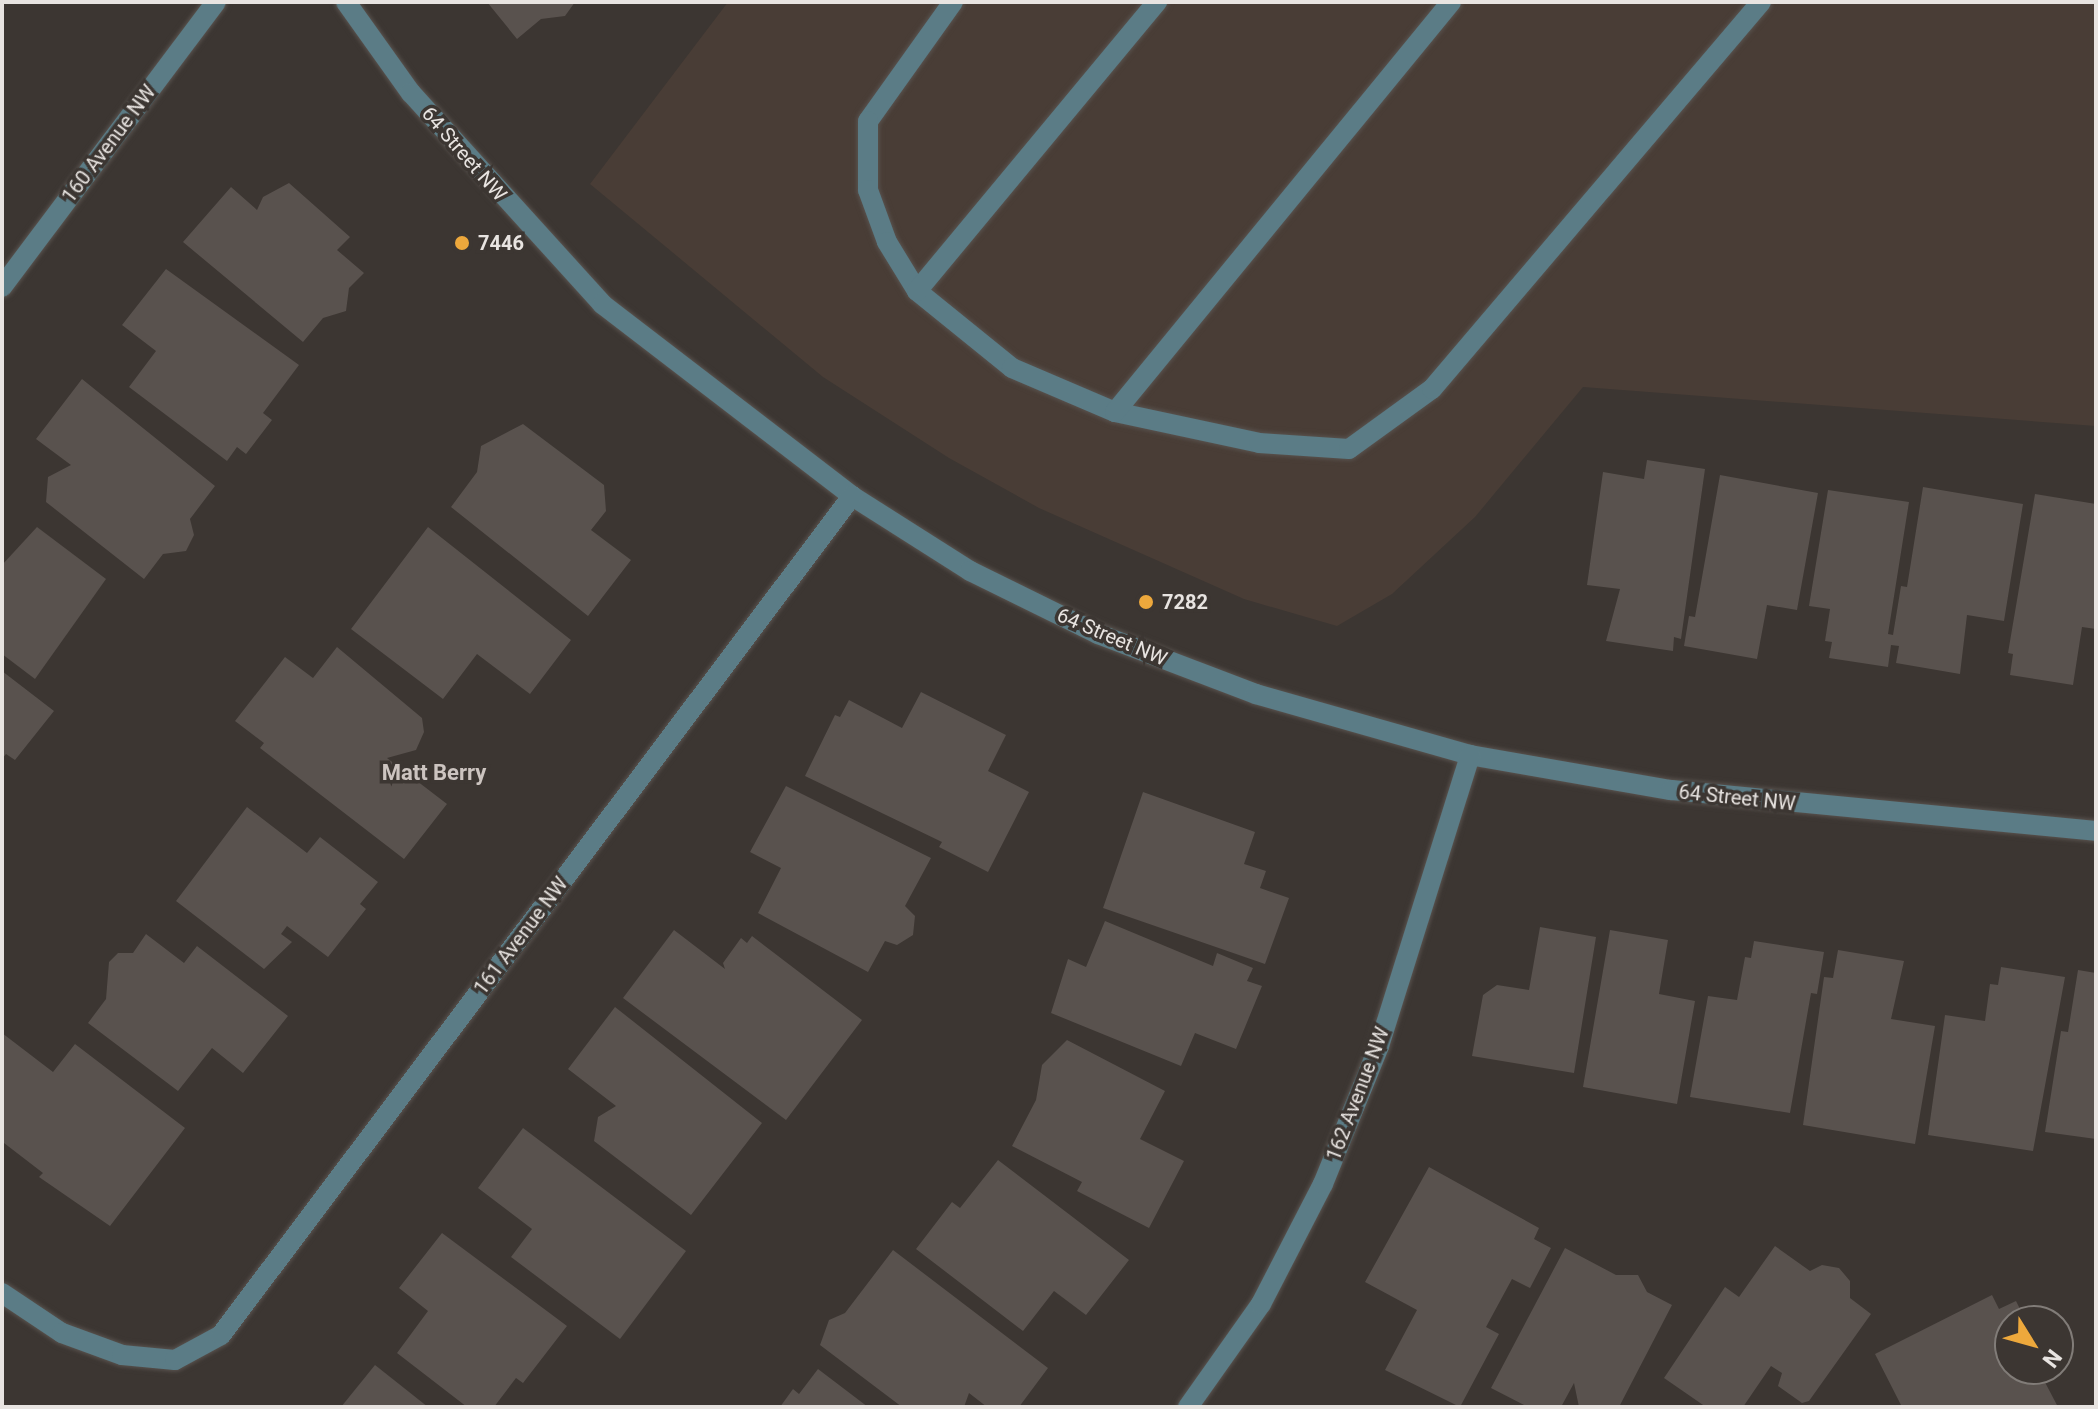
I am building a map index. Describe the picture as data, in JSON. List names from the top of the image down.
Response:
{
  "streets": {
    "street": [
      "160 Avenue NW",
      "64 Street NW",
      "161 Avenue NW",
      "162 Avenue NW"
    ]
  },
  "crossings": [
    ["64 Street NW", "161 Avenue NW"],
    ["64 Street NW", "162 Avenue NW"]
  ],
  "districts": ["Matt Berry"],
  "places": ["7446", "7282"],
  "north": "bottom right"
}
